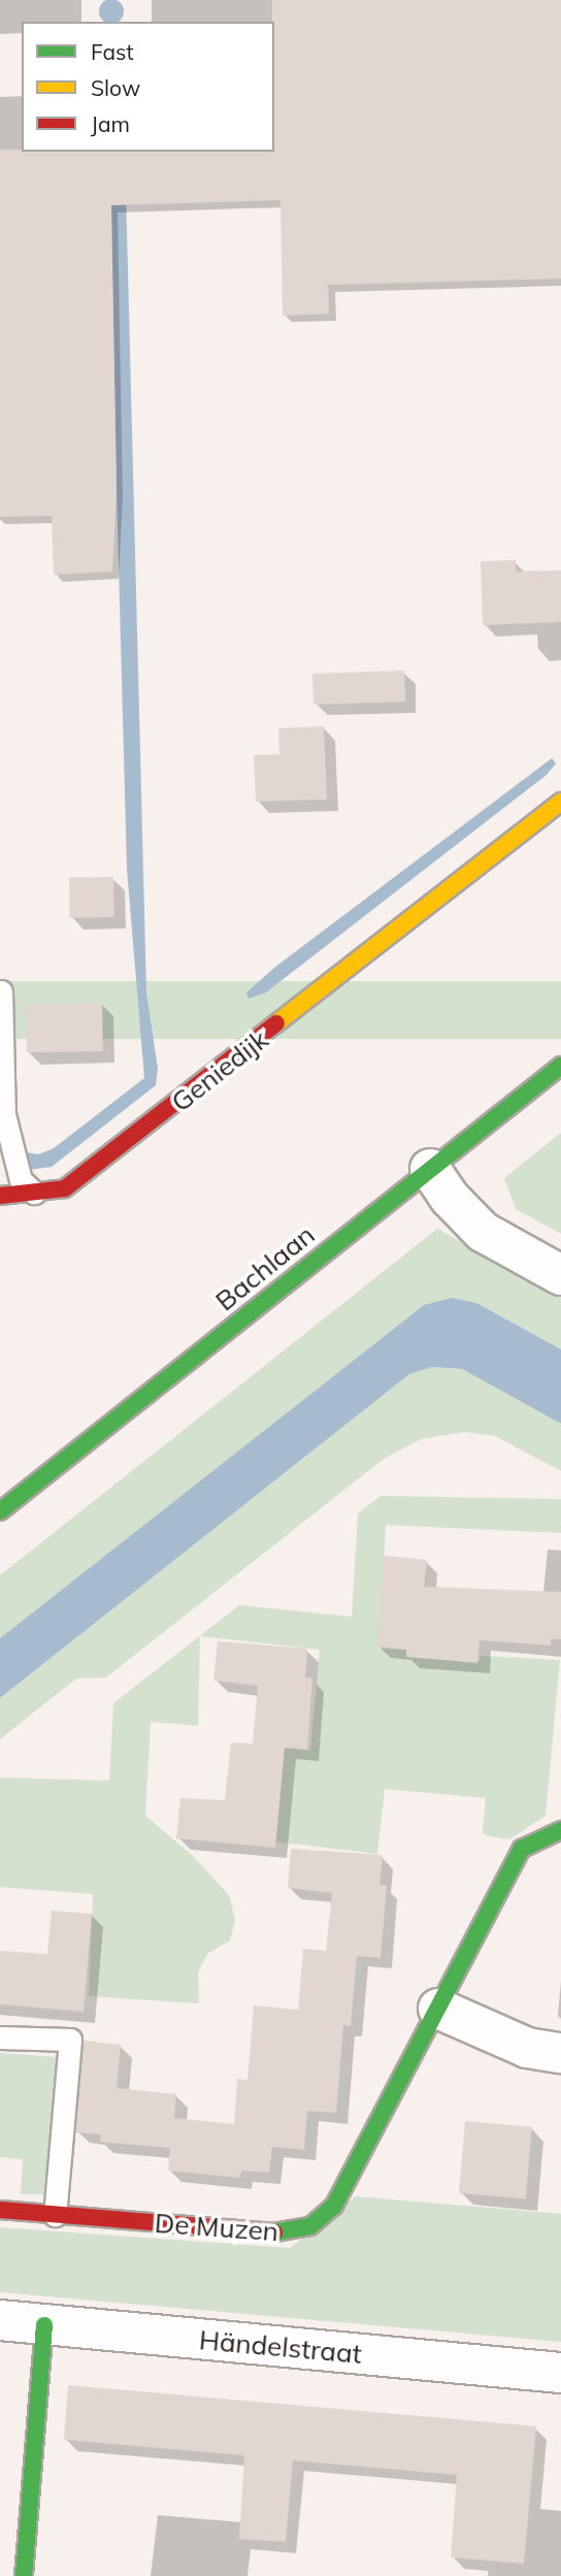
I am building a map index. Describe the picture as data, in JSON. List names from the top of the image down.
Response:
{
  "streets": {
    "street": [
      "Geniedijk",
      "Bachlaan",
      "De Muzen",
      "Händelstraat"
    ]
  },
  "legend": ["Fast", "Slow", "Jam"]
}
